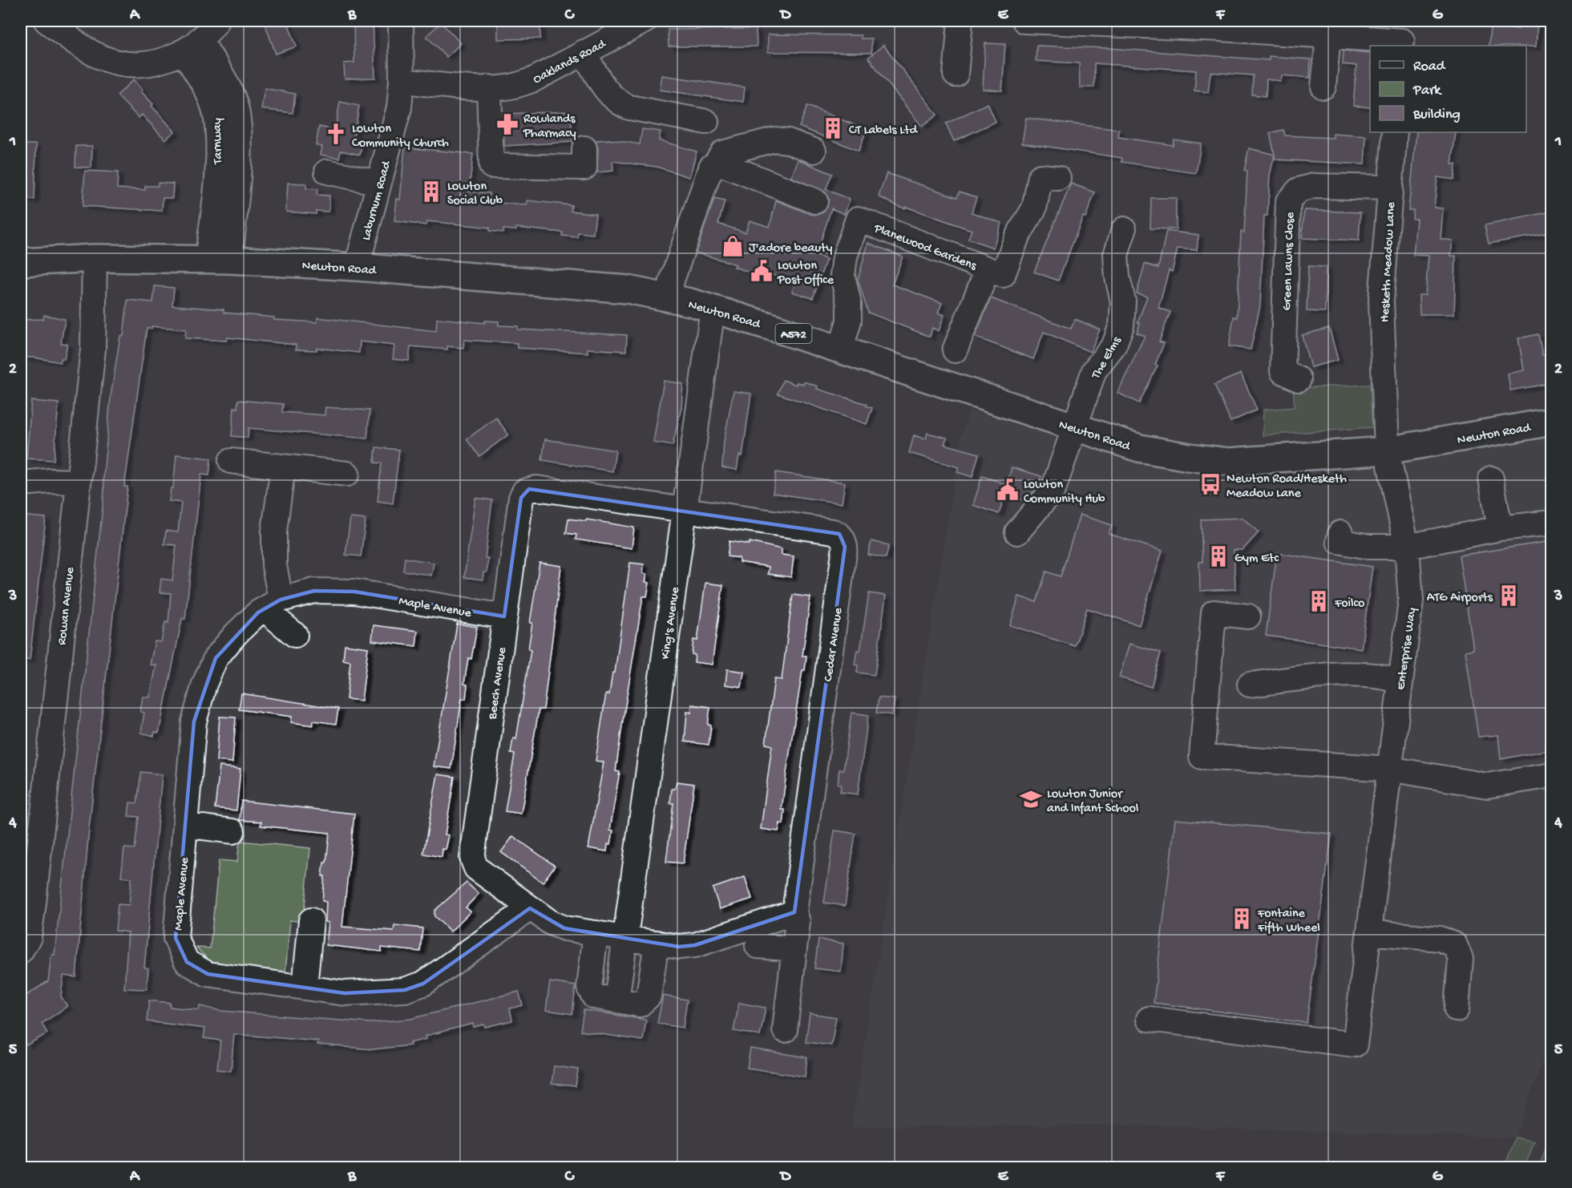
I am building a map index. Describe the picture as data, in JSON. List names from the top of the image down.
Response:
{
  "streets": {
    "main road": ["Newton Road", "A572"],
    "street": [
      "Oaklands Road",
      "Tarnway",
      "Laburnum Road",
      "Planewood Gardens",
      "Green Lawns Close",
      "Hesketh Meadow Lane",
      "The Elms",
      "Maple Avenue",
      "Rowan Avenue",
      "King's Avenue",
      "Cedar Avenue",
      "Enterprise Way",
      "Beech Avenue"
    ]
  },
  "crossings": [
    ["Oaklands Road", "Laburnum Road"],
    ["Tarnway", "Newton Road"],
    ["Laburnum Road", "Newton Road"],
    ["Planewood Gardens", "Newton Road"],
    ["Green Lawns Close", "Hesketh Meadow Lane"],
    ["Hesketh Meadow Lane", "Newton Road"],
    ["Hesketh Meadow Lane", "Enterprise Way"],
    ["Newton Road", "The Elms"],
    ["Newton Road", "Rowan Avenue"],
    ["Newton Road", "King's Avenue"],
    ["Newton Road", "Enterprise Way"],
    ["Maple Avenue", "Beech Avenue"],
    ["King's Avenue", "Cedar Avenue"],
    ["King's Avenue", "Beech Avenue"],
    ["Cedar Avenue", "Beech Avenue"]
  ],
  "places": {
    "pharmacy": ["Rowlands Pharmacy"],
    "building": [
      "CT Labels Ltd",
      "Lowton Social Club",
      "Gym Etc",
      "ATG Airports",
      "Foilco",
      "Fontaine Fifth Wheel"
    ],
    "church": ["Lowton Community Church"],
    "shop": ["J'adore beauty"],
    "public building": ["Lowton Post Office", "Lowton Community Hub"],
    "bus stop": ["Newton Road/Hesketh Meadow Lane"],
    "school or university": ["Lowton Junior and Infant School"]
  },
  "legend": ["Road", "Park", "Building"],
  "grid": {
    "columns": [
      "A",
      "B",
      "C",
      "D",
      "E",
      "F",
      "G"
    ],
    "rows": [
      "1",
      "2",
      "3",
      "4",
      "5"
    ]
  }
}
